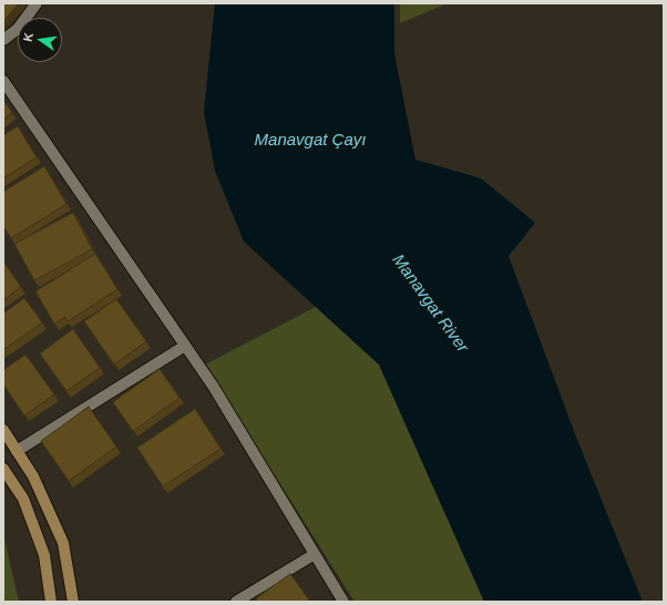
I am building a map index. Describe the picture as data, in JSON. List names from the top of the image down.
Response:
{
  "water": ["Manavgat Çayı", "Manavgat River"],
  "north": "left"
}
